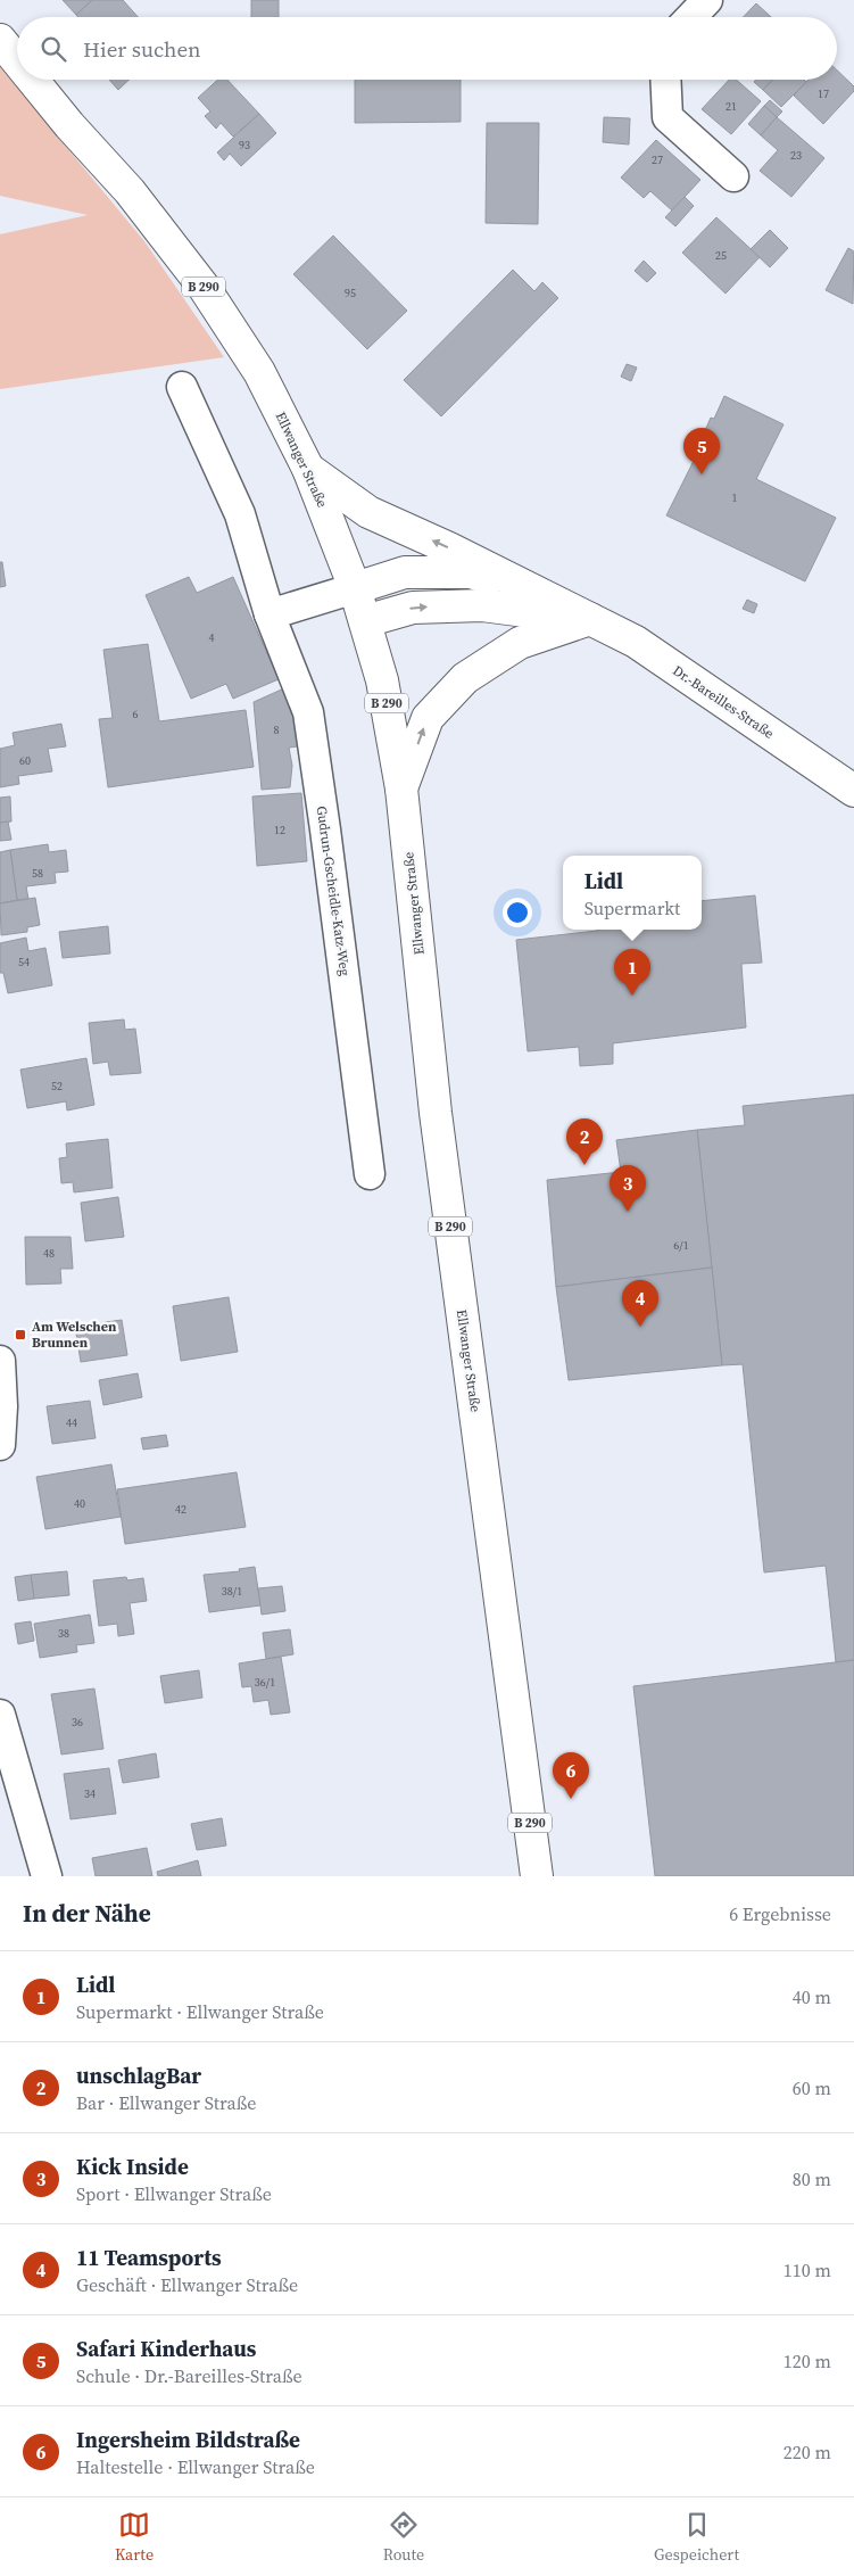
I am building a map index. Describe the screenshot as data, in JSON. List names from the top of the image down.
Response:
{
  "streets": {
    "main road": ["B 290", "Ellwanger Straße", "Dr.-Bareilles-Straße"],
    "street": ["Gudrun-Gscheidle-Katz-Weg"]
  },
  "crossings": [
    ["Ellwanger Straße", "Dr.-Bareilles-Straße"]
  ],
  "places": {
    "transit": ["Am Welschen Brunnen"]
  },
  "house_numbers": [
    "17",
    "21",
    "93",
    "23",
    "27",
    "25",
    "95",
    "1",
    "4",
    "6",
    "8",
    "60",
    "12",
    "58",
    "54",
    "52",
    "6/1",
    "48",
    "44",
    "40",
    "42",
    "38/1",
    "38",
    "36/1",
    "36",
    "34"
  ],
  "page": {
    "search": "Hier suchen",
    "pins": [
      "5",
      "1",
      "2",
      "3",
      "4",
      "6"
    ],
    "popup": ["Lidl", "Supermarkt"],
    "heading": ["In der Nähe", "6 Ergebnisse"],
    "list": [
      {
        "mark": "1",
        "name": "Lidl",
        "note": "Supermarkt · Ellwanger Straße",
        "value": "40 m"
      },
      {
        "mark": "2",
        "name": "unschlagBar",
        "note": "Bar · Ellwanger Straße",
        "value": "60 m"
      },
      {
        "mark": "3",
        "name": "Kick Inside",
        "note": "Sport · Ellwanger Straße",
        "value": "80 m"
      },
      {
        "mark": "4",
        "name": "11 Teamsports",
        "note": "Geschäft · Ellwanger Straße",
        "value": "110 m"
      },
      {
        "mark": "5",
        "name": "Safari Kinderhaus",
        "note": "Schule · Dr.-Bareilles-Straße",
        "value": "120 m"
      },
      {
        "mark": "6",
        "name": "Ingersheim Bildstraße",
        "note": "Haltestelle · Ellwanger Straße",
        "value": "220 m"
      }
    ],
    "nav": ["Karte", "Route", "Gespeichert"]
  }
}
